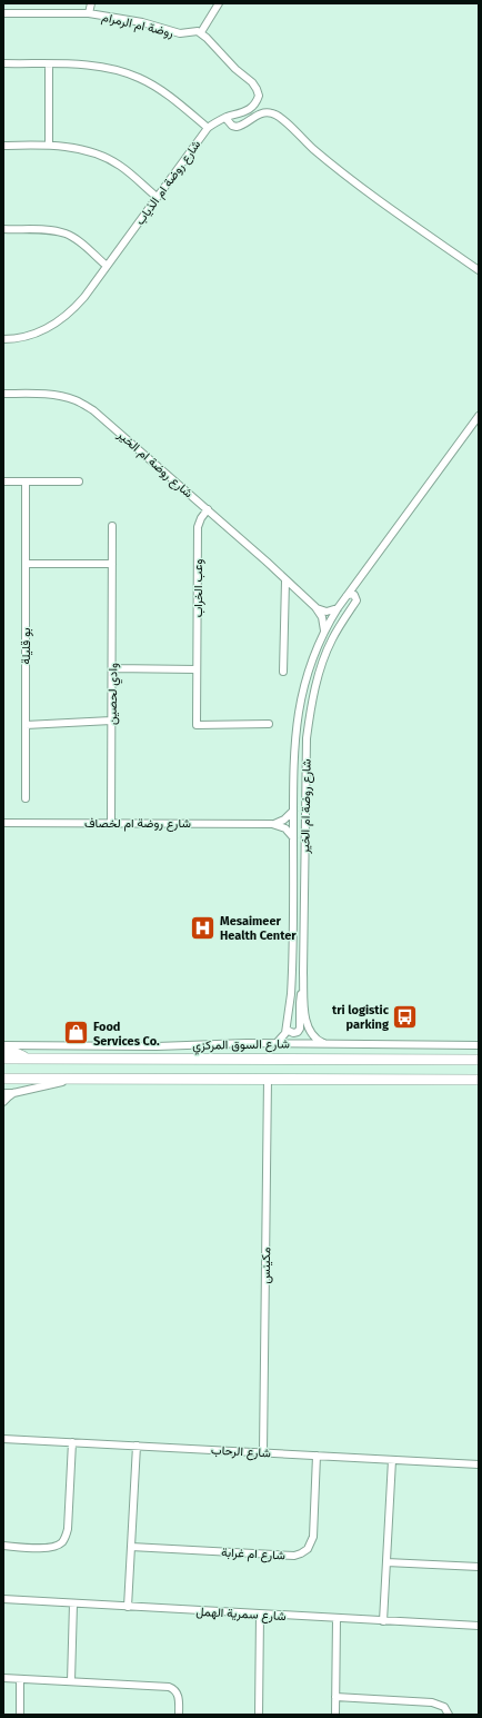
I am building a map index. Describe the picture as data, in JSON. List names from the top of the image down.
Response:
{
  "streets": {
    "main road": ["شارع السوق المركزي"],
    "street": [
      "روضة ام الرمرام",
      "شارع روضة ام الذياب",
      "شارع روضة ام الخير",
      "وعب الخراب",
      "بو قليلة",
      "وادي لحصين",
      "شارع روضة ام لخصاف",
      "مكينس",
      "شارع الرحاب",
      "شارع ام غرابة",
      "شارع سمرية الهمل"
    ]
  },
  "crossings": [
    ["شارع روضة ام الخير", "وعب الخراب"],
    ["شارع روضة ام الخير", "شارع روضة ام لخصاف"],
    ["شارع روضة ام الخير", "شارع السوق المركزي"],
    ["وادي لحصين", "شارع روضة ام لخصاف"],
    ["مكينس", "شارع الرحاب"],
    ["شارع الرحاب", "شارع ام غرابة"]
  ],
  "places": {
    "hospital": ["Mesaimeer Health Center"],
    "bus stop": ["tri logistic parking"],
    "shop": ["Food Services Co."]
  }
}
